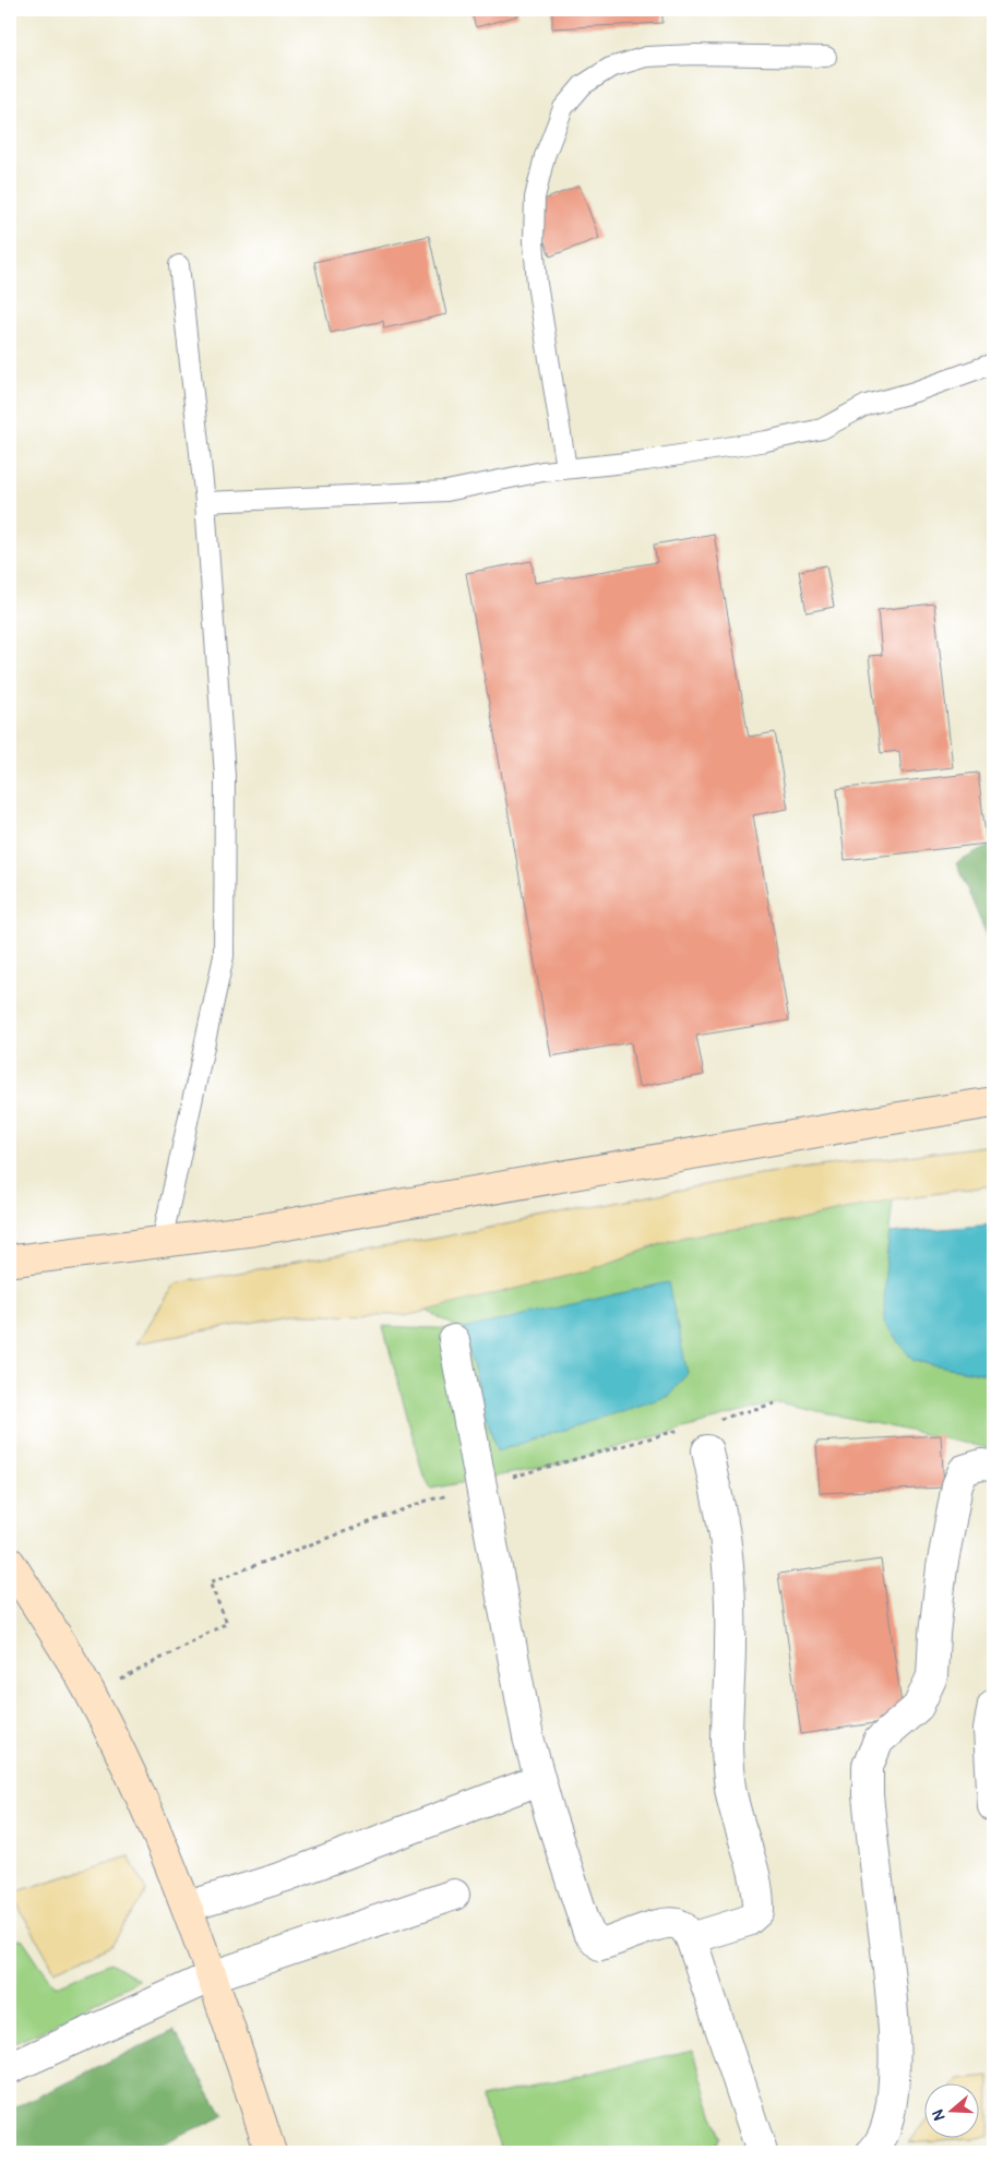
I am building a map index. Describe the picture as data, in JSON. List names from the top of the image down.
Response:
{
  "north": "left"
}
